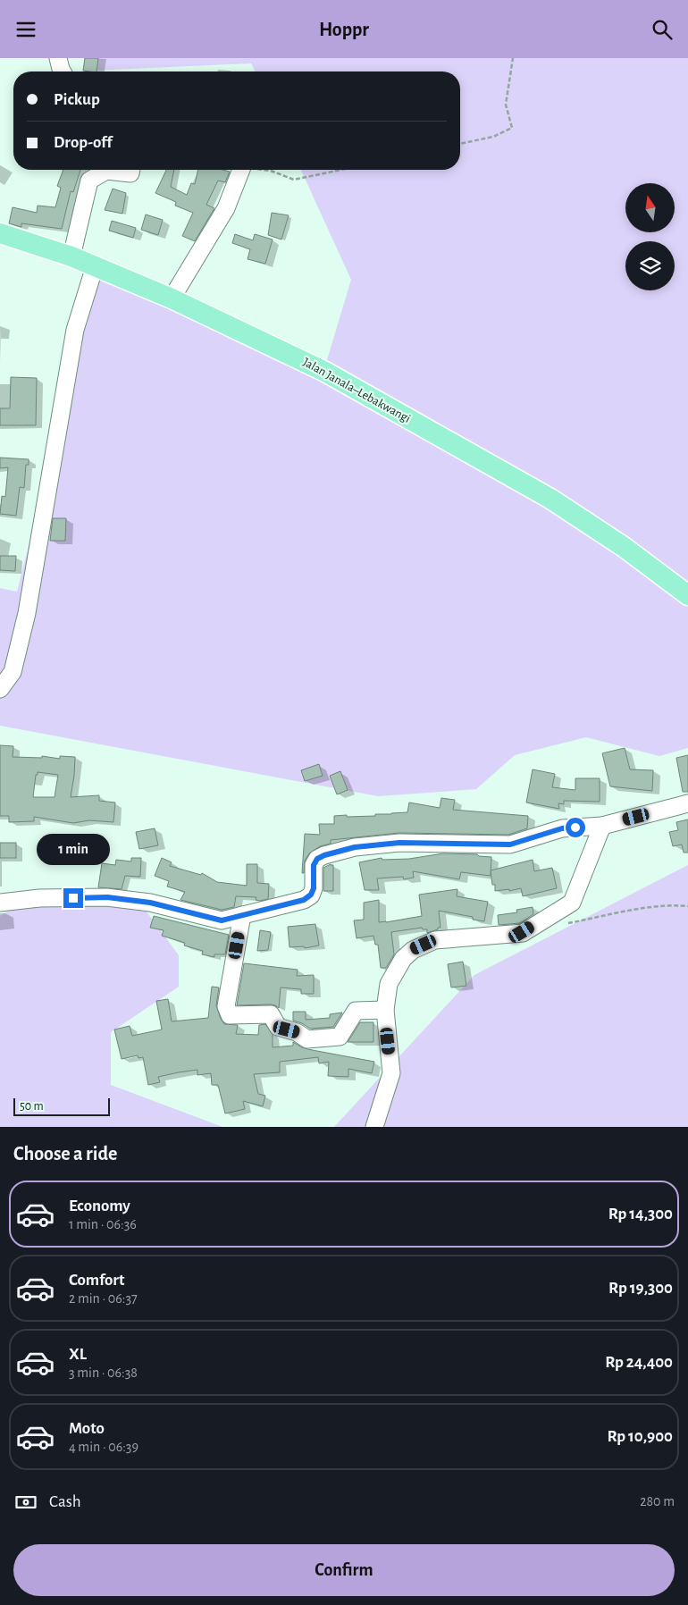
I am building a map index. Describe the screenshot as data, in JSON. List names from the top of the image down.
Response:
{
  "streets": {
    "main road": ["Jalan Janala–Lebakwangi"]
  },
  "scale_bar": "50 m",
  "north": "top",
  "page": {
    "header": "Hoppr",
    "banner": ["Pickup", "Drop-off"],
    "bubble": "1 min",
    "scale": "50 m",
    "heading": "Choose a ride",
    "list": [
      {
        "name": "Economy",
        "note": "1 min · 06:36",
        "value": "Rp 14,300"
      },
      {
        "name": "Comfort",
        "note": "2 min · 06:37",
        "value": "Rp 19,300"
      },
      {
        "name": "XL",
        "note": "3 min · 06:38",
        "value": "Rp 24,400"
      },
      {
        "name": "Moto",
        "note": "4 min · 06:39",
        "value": "Rp 10,900"
      }
    ],
    "pay": ["Cash", "280 m"],
    "buttons": "Confirm"
  }
}
